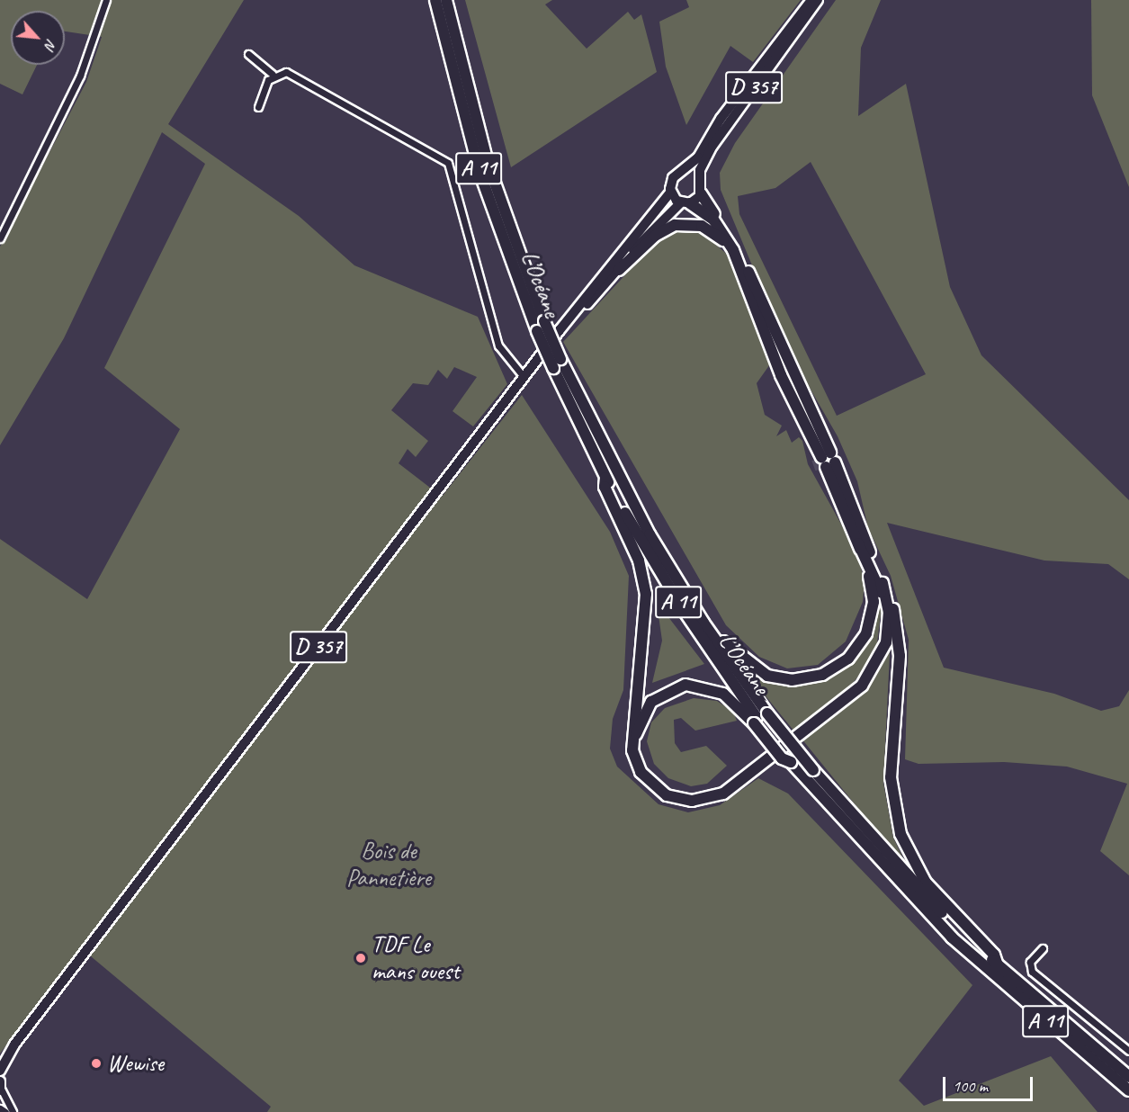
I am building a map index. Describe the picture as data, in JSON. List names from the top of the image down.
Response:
{
  "streets": {
    "highway": ["A 11", "L’Océane"],
    "main road": ["D 357"]
  },
  "parks": ["Bois de Pannetière"],
  "places": ["TDF Le mans ouest", "Wewise"],
  "scale_bar": "100 m",
  "north": "bottom right"
}
